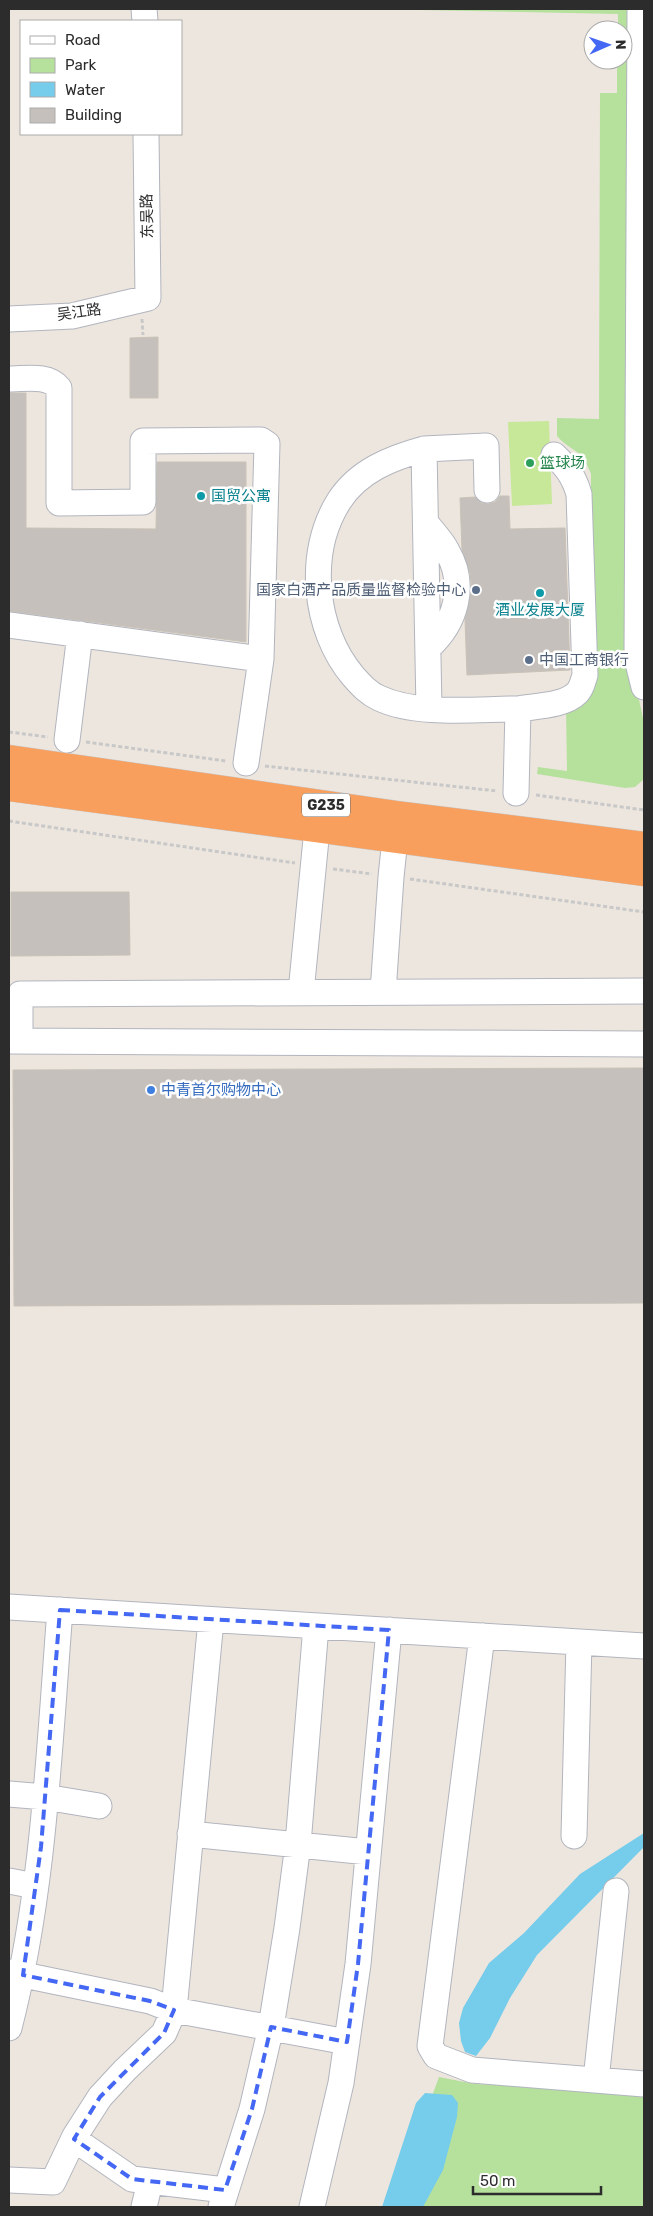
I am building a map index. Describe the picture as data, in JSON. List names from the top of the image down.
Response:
{
  "streets": {
    "highway": ["G235"],
    "street": ["东吴路", "吴江路"]
  },
  "crossings": [
    ["东吴路", "吴江路"]
  ],
  "places": [
    "篮球场",
    "国贸公寓",
    "国家白酒产品质量监督检验中心",
    "酒业发展大厦",
    "中国工商银行",
    "中青首尔购物中心"
  ],
  "legend": [
    "Road",
    "Park",
    "Water",
    "Building"
  ],
  "scale_bar": "50 m",
  "north": "right"
}
